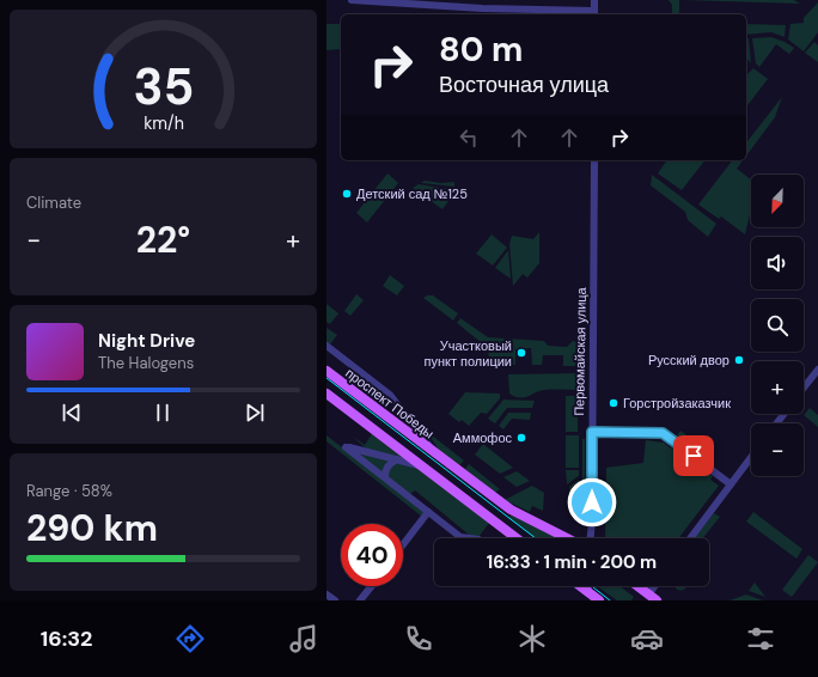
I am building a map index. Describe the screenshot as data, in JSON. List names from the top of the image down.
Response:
{
  "streets": {
    "main road": ["проспект Победы"],
    "street": ["Первомайская улица"]
  },
  "places": [
    "Детский сад №125",
    "Участковый пункт полиции",
    "Русский двор",
    "Горстройзаказчик",
    "Аммофос"
  ],
  "north": "bottom left",
  "page": {
    "turn": ["80 m", "Восточная улица"],
    "tile": [
      "Climate",
      ["Range · 58%", "290 km"]
    ],
    "map_buttons": ["+", "−"],
    "heat": ["−", "22°", "+"],
    "song": ["Night Drive", "The Halogens"],
    "limit": "40",
    "trip": "16:33 · 1 min · 200 m",
    "tabs": "16:32",
    "gauge": ["35", "km/h"]
  }
}
